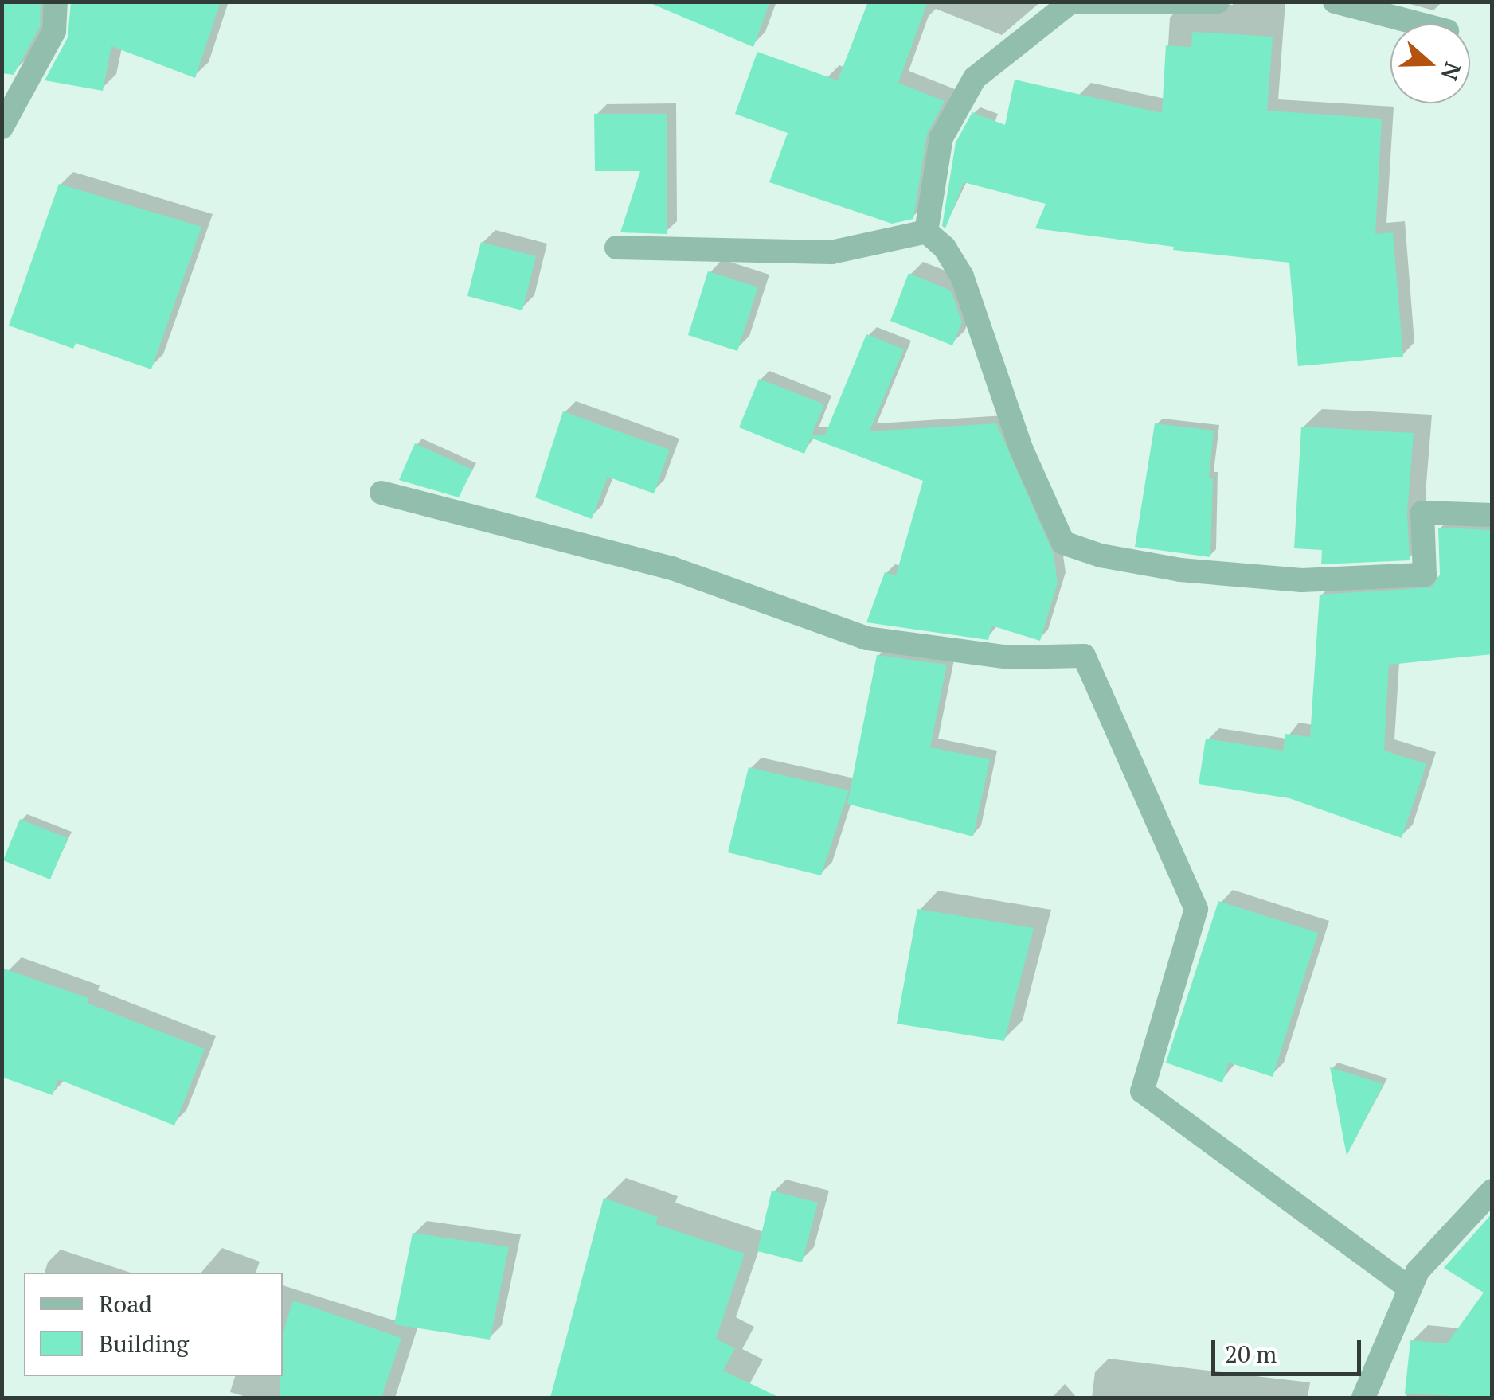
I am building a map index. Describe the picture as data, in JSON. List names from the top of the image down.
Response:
{
  "legend": ["Road", "Building"],
  "scale_bar": "20 m",
  "north": "right"
}
